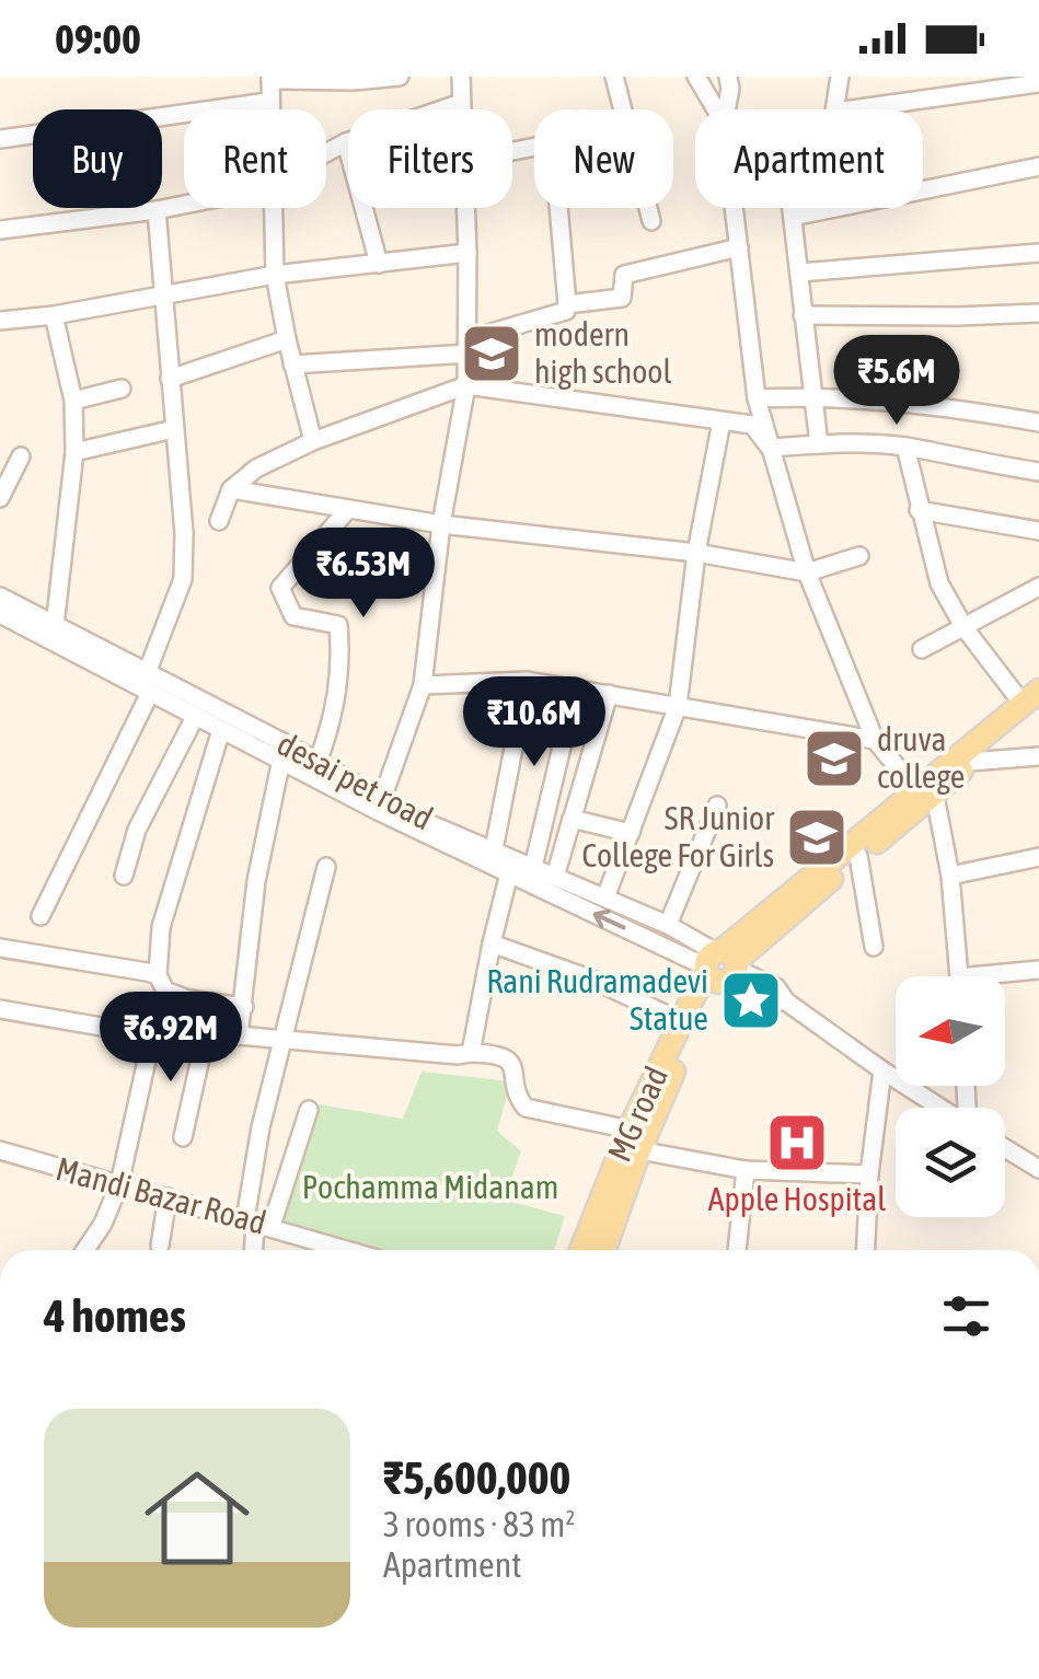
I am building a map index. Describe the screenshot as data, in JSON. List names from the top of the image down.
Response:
{
  "streets": {
    "main road": ["MG road"],
    "street": ["desai pet road", "Mandi Bazar Road"]
  },
  "crossings": [
    ["desai pet road", "MG road"]
  ],
  "parks": ["Pochamma Midanam"],
  "places": {
    "school or university": ["modern high school", "druva college", "SR Junior College For Girls"],
    "place": ["Rani Rudramadevi Statue"],
    "hospital": ["Apple Hospital"]
  },
  "north": "left",
  "page": {
    "status": "09:00",
    "chip": [
      "Buy",
      "Rent",
      "Filters",
      "New",
      "Apartment"
    ],
    "price": [
      "₹5.6M",
      "₹6.53M",
      "₹10.6M",
      "₹6.92M"
    ],
    "heading": "4 homes",
    "list": [
      {
        "name": "₹5,600,000",
        "note": "3 rooms · 83 m² · Apartment"
      }
    ]
  }
}
